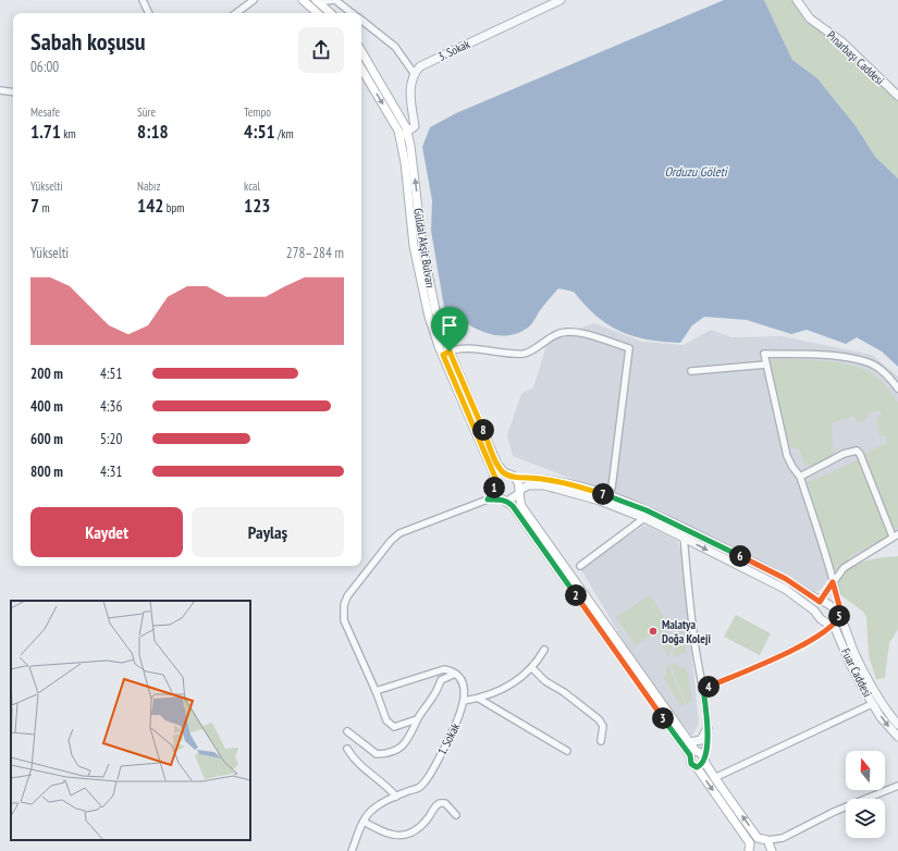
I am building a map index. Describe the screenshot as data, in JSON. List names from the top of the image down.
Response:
{
  "streets": {
    "main road": ["Güldal Akşit Bulvarı"],
    "street": [
      "3. Sokak",
      "Pınarbaşı Caddesi",
      "Fuar Caddesi",
      "1. Sokak"
    ]
  },
  "crossings": [
    ["Güldal Akşit Bulvarı", "Fuar Caddesi"]
  ],
  "water": ["Orduzu Göleti"],
  "places": ["Malatya Doğa Koleji"],
  "north": "top",
  "page": {
    "heading": ["Sabah koşusu", "06:00"],
    "stats": [
      ["Mesafe", "1.71 km"],
      ["Süre", "8:18"],
      ["Tempo", "4:51 /km"],
      ["Yükselti", "7 m"],
      ["Nabız", "142 bpm"],
      ["kcal", "123"]
    ],
    "chart": ["Yükselti", "278–284 m"],
    "list": [
      {
        "name": "200 m",
        "note": "4:51"
      },
      {
        "name": "400 m",
        "note": "4:36"
      },
      {
        "name": "600 m",
        "note": "5:20"
      },
      {
        "name": "800 m",
        "note": "4:31"
      }
    ],
    "pins": [
      "8",
      "1",
      "7",
      "6",
      "2",
      "5",
      "4",
      "3"
    ],
    "buttons": ["Kaydet", "Paylaş"]
  }
}
